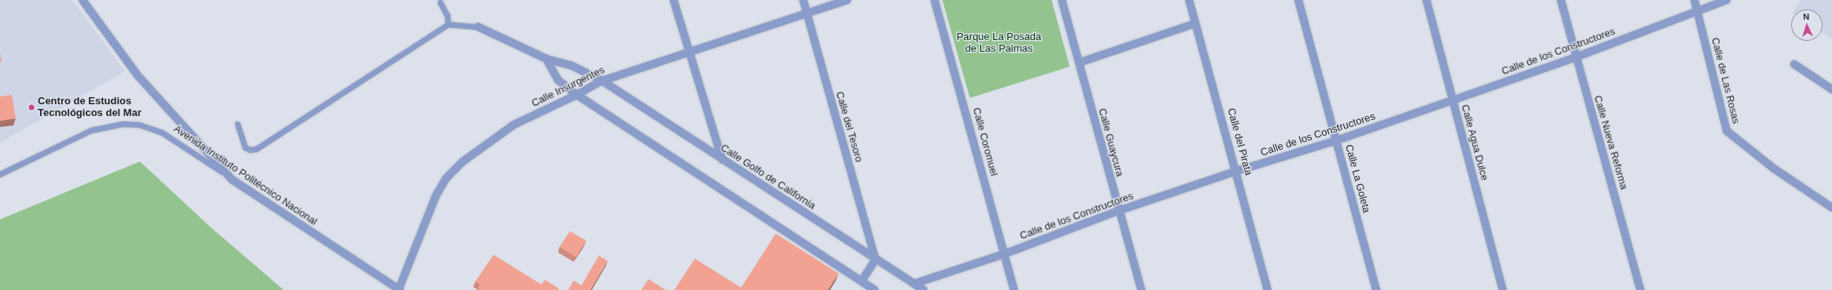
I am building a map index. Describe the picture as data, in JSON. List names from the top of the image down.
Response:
{
  "streets": {
    "street": [
      "Calle de los Constructores",
      "Calle de Las Rosas",
      "Calle Insurgentes",
      "Calle del Tesoro",
      "Calle Coromuel",
      "Calle del Pirata",
      "Calle Guaycura",
      "Calle Agua Dulce",
      "Calle Nueva Reforma",
      "Avenida Instituto Politécnico Nacional",
      "Calle Golfo de California",
      "Calle La Goleta"
    ]
  },
  "crossings": [
    ["Calle de los Constructores", "Calle de Las Rosas"],
    ["Calle de los Constructores", "Calle Coromuel"],
    ["Calle de los Constructores", "Calle del Pirata"],
    ["Calle de los Constructores", "Calle Guaycura"],
    ["Calle de los Constructores", "Calle Agua Dulce"],
    ["Calle de los Constructores", "Calle Nueva Reforma"],
    ["Calle de los Constructores", "Calle Golfo de California"],
    ["Calle de los Constructores", "Calle La Goleta"],
    ["Calle Insurgentes", "Calle del Tesoro"],
    ["Calle Insurgentes", "Avenida Instituto Politécnico Nacional"],
    ["Calle Insurgentes", "Calle Golfo de California"],
    ["Calle del Tesoro", "Calle Golfo de California"]
  ],
  "parks": ["Parque La Posada de Las Palmas"],
  "places": ["Centro de Estudios Tecnológicos del Mar"],
  "north": "top"
}
